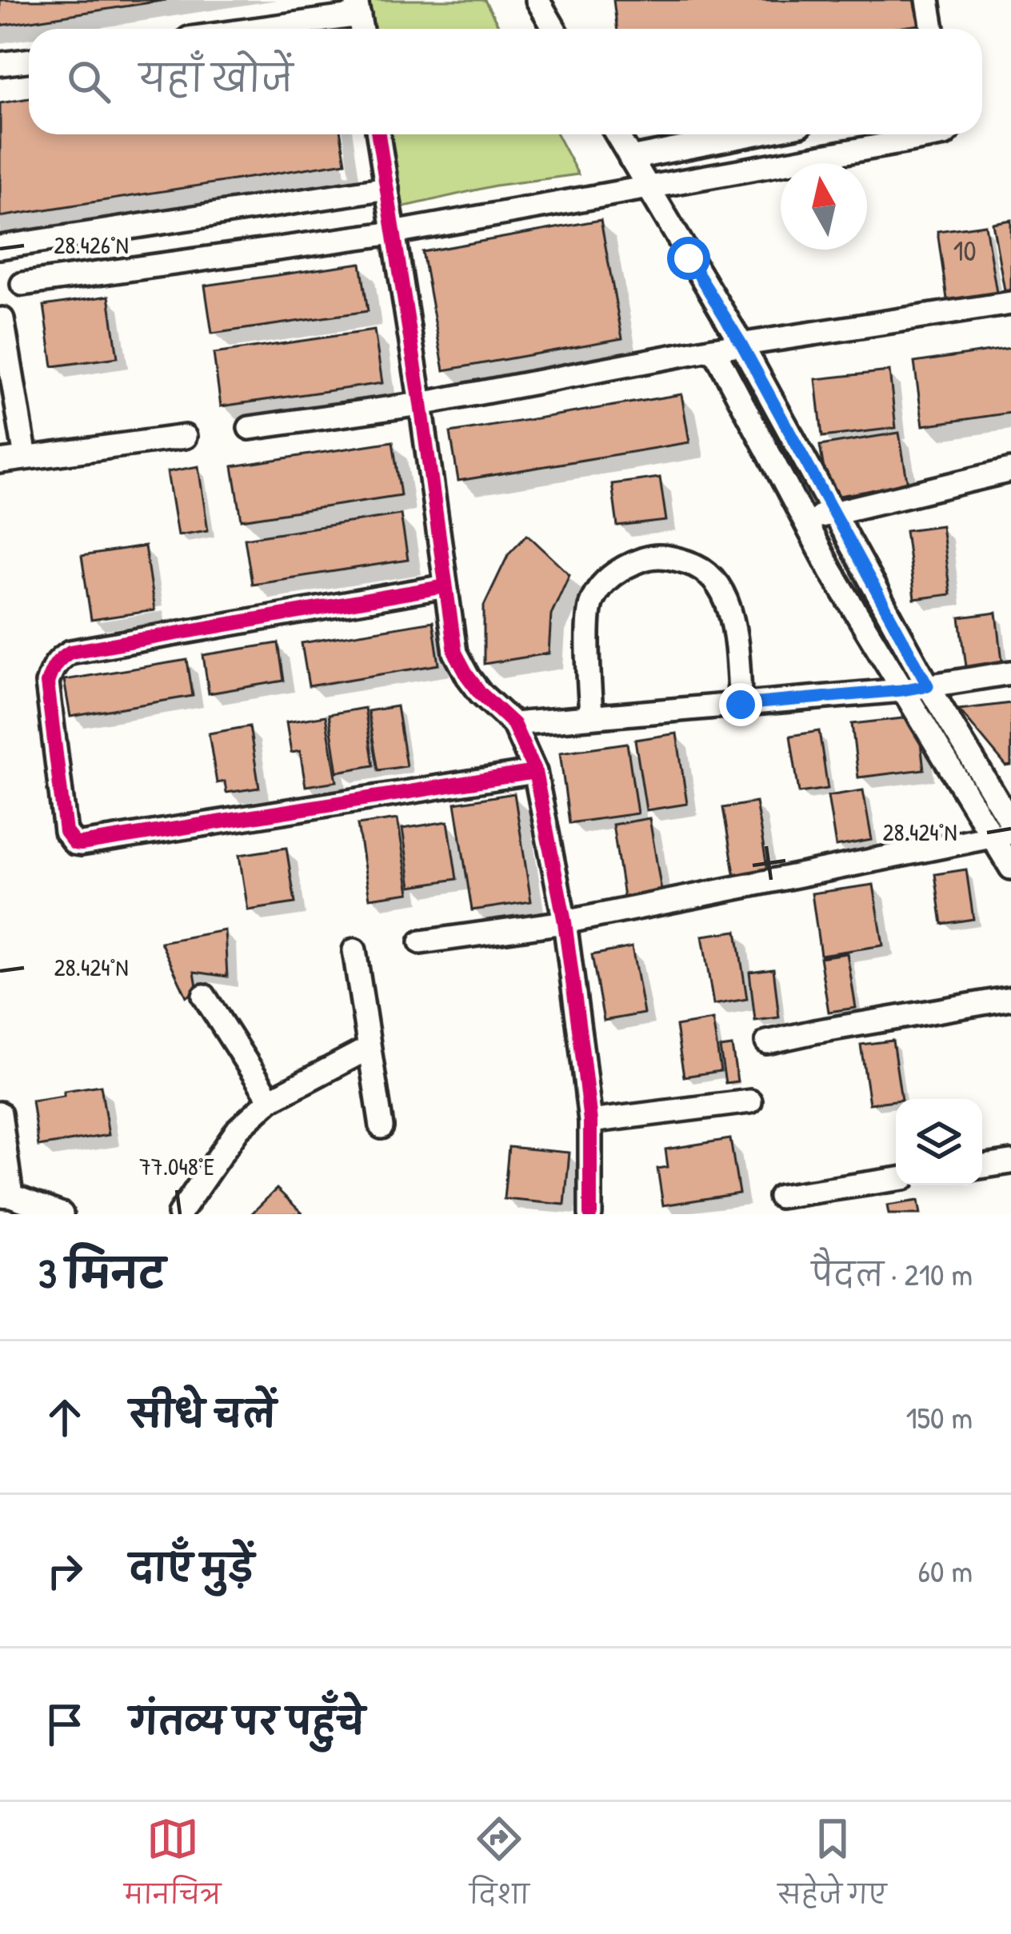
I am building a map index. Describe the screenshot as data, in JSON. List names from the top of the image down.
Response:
{
  "house_numbers": ["10"],
  "north": "top",
  "page": {
    "search": "यहाँ खोजें",
    "heading": ["3 मिनट", "पैदल · 210 m"],
    "list": [
      ["सीधे चलें", "150 m"],
      ["दाएँ मुड़ें", "60 m"],
      "गंतव्य पर पहुँचे"
    ],
    "nav": ["मानचित्र", "दिशा", "सहेजे गए"]
  },
  "coordinates": ["28.426°N", "28.424°N", "77.048°E"]
}
